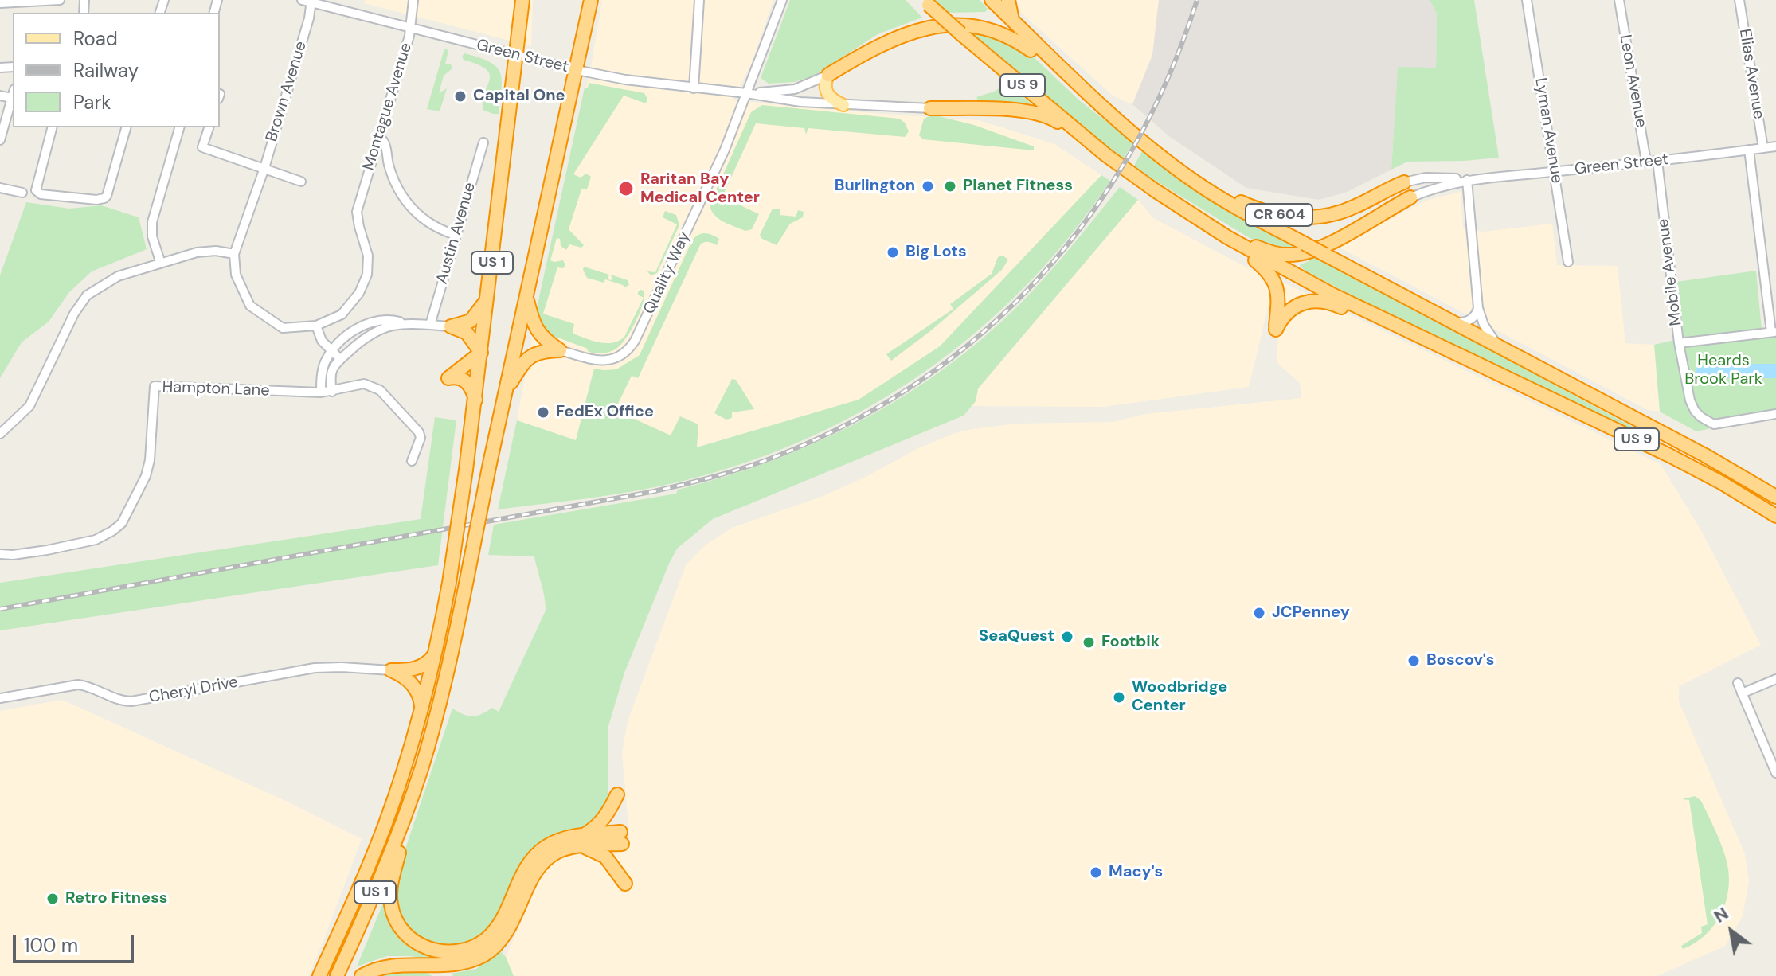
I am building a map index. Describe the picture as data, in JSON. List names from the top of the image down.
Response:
{
  "streets": {
    "highway": ["US 9", "CR 604", "US 1"],
    "street": [
      "Green Street",
      "Elias Avenue",
      "Leon Avenue",
      "Brown Avenue",
      "Montague Avenue",
      "Lyman Avenue",
      "Austin Avenue",
      "Mobile Avenue",
      "Quality Way",
      "Hampton Lane",
      "Cheryl Drive"
    ]
  },
  "crossings": [
    ["Green Street", "Elias Avenue"],
    ["Green Street", "Leon Avenue"],
    ["Green Street", "Brown Avenue"],
    ["Green Street", "Montague Avenue"],
    ["Green Street", "Lyman Avenue"],
    ["Green Street", "CR 604"],
    ["Green Street", "US 1"],
    ["Green Street", "Mobile Avenue"],
    ["Green Street", "Quality Way"],
    ["US 9", "CR 604"]
  ],
  "parks": ["Heards Brook Park"],
  "places": [
    "Capital One",
    "Burlington",
    "Planet Fitness",
    "Raritan Bay Medical Center",
    "Big Lots",
    "FedEx Office",
    "JCPenney",
    "SeaQuest",
    "Footbik",
    "Boscov's",
    "Woodbridge Center",
    "Macy's",
    "Retro Fitness"
  ],
  "legend": ["Road", "Railway", "Park"],
  "scale_bar": "100 m",
  "north": "top left"
}
